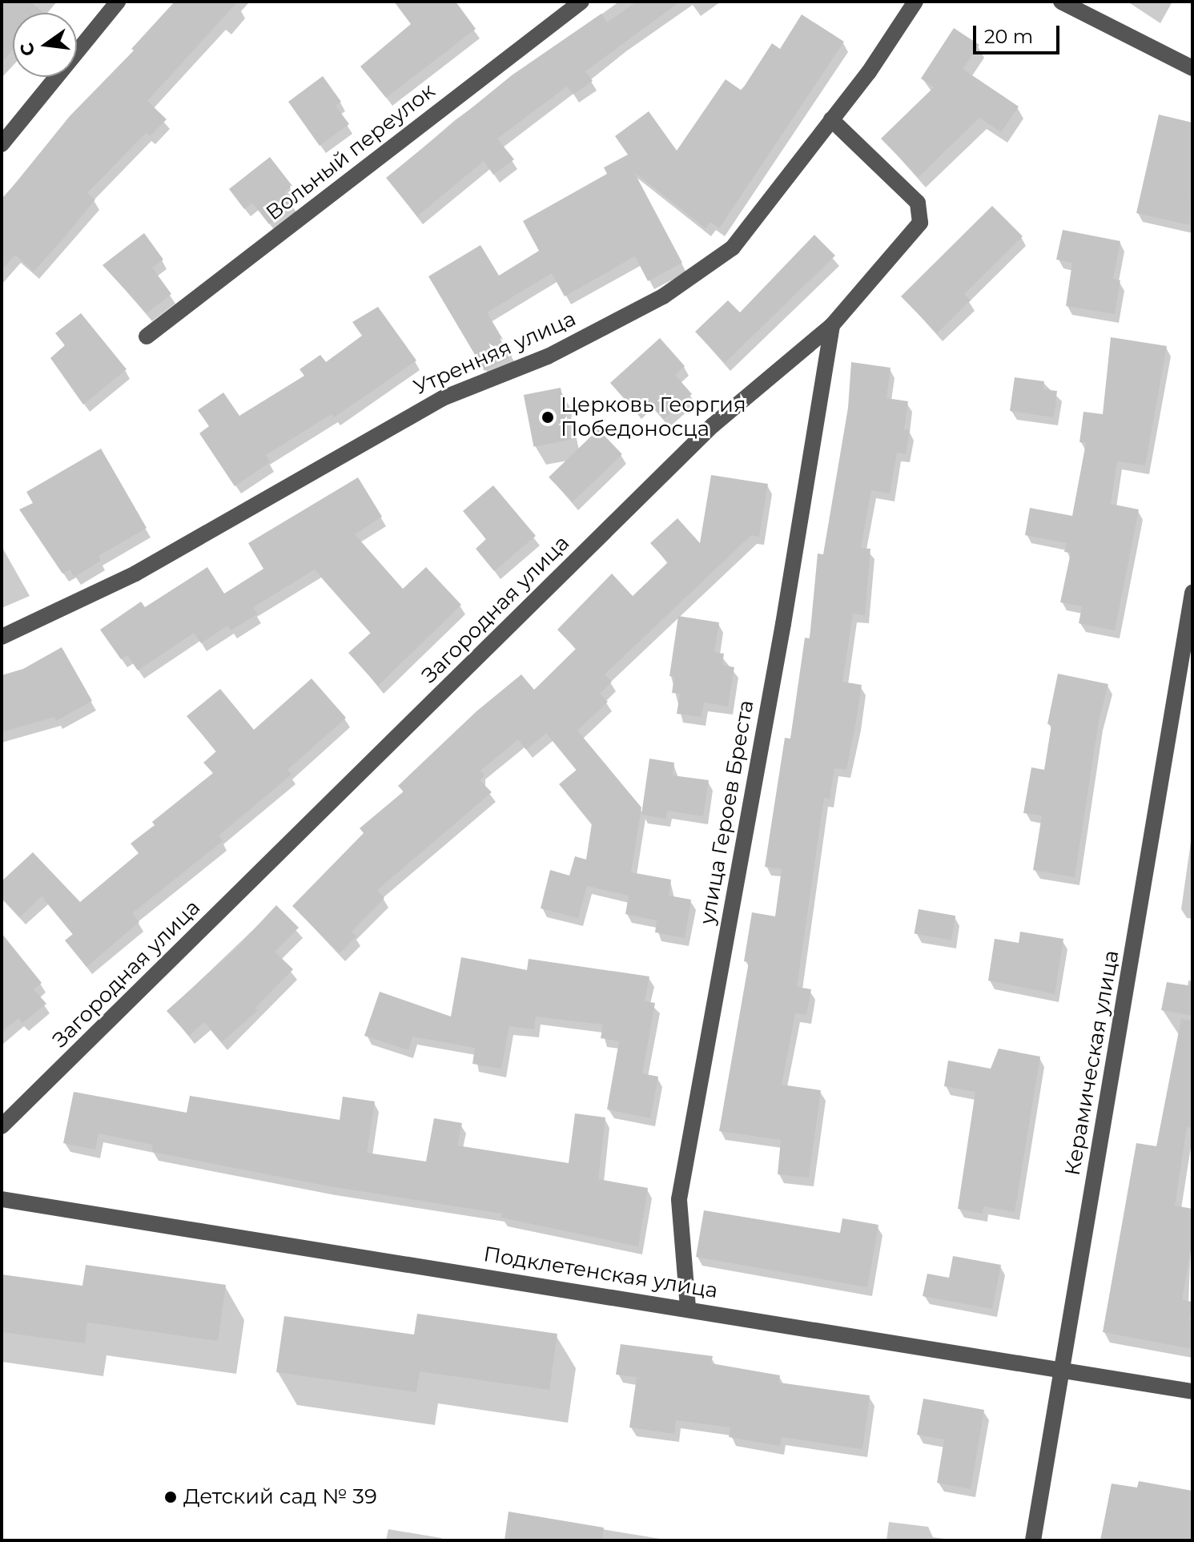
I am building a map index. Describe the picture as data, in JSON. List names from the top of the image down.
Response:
{
  "streets": {
    "street": [
      "Вольный переулок",
      "Утренняя улица",
      "Загородная улица",
      "улица Героев Бреста",
      "Керамическая улица",
      "Подклетенская улица"
    ]
  },
  "crossings": [
    ["Утренняя улица", "Загородная улица"],
    ["Загородная улица", "улица Героев Бреста"],
    ["улица Героев Бреста", "Подклетенская улица"],
    ["Керамическая улица", "Подклетенская улица"]
  ],
  "places": ["Церковь Георгия Победоносца", "Детский сад № 39"],
  "scale_bar": "20 m",
  "north": "left"
}
